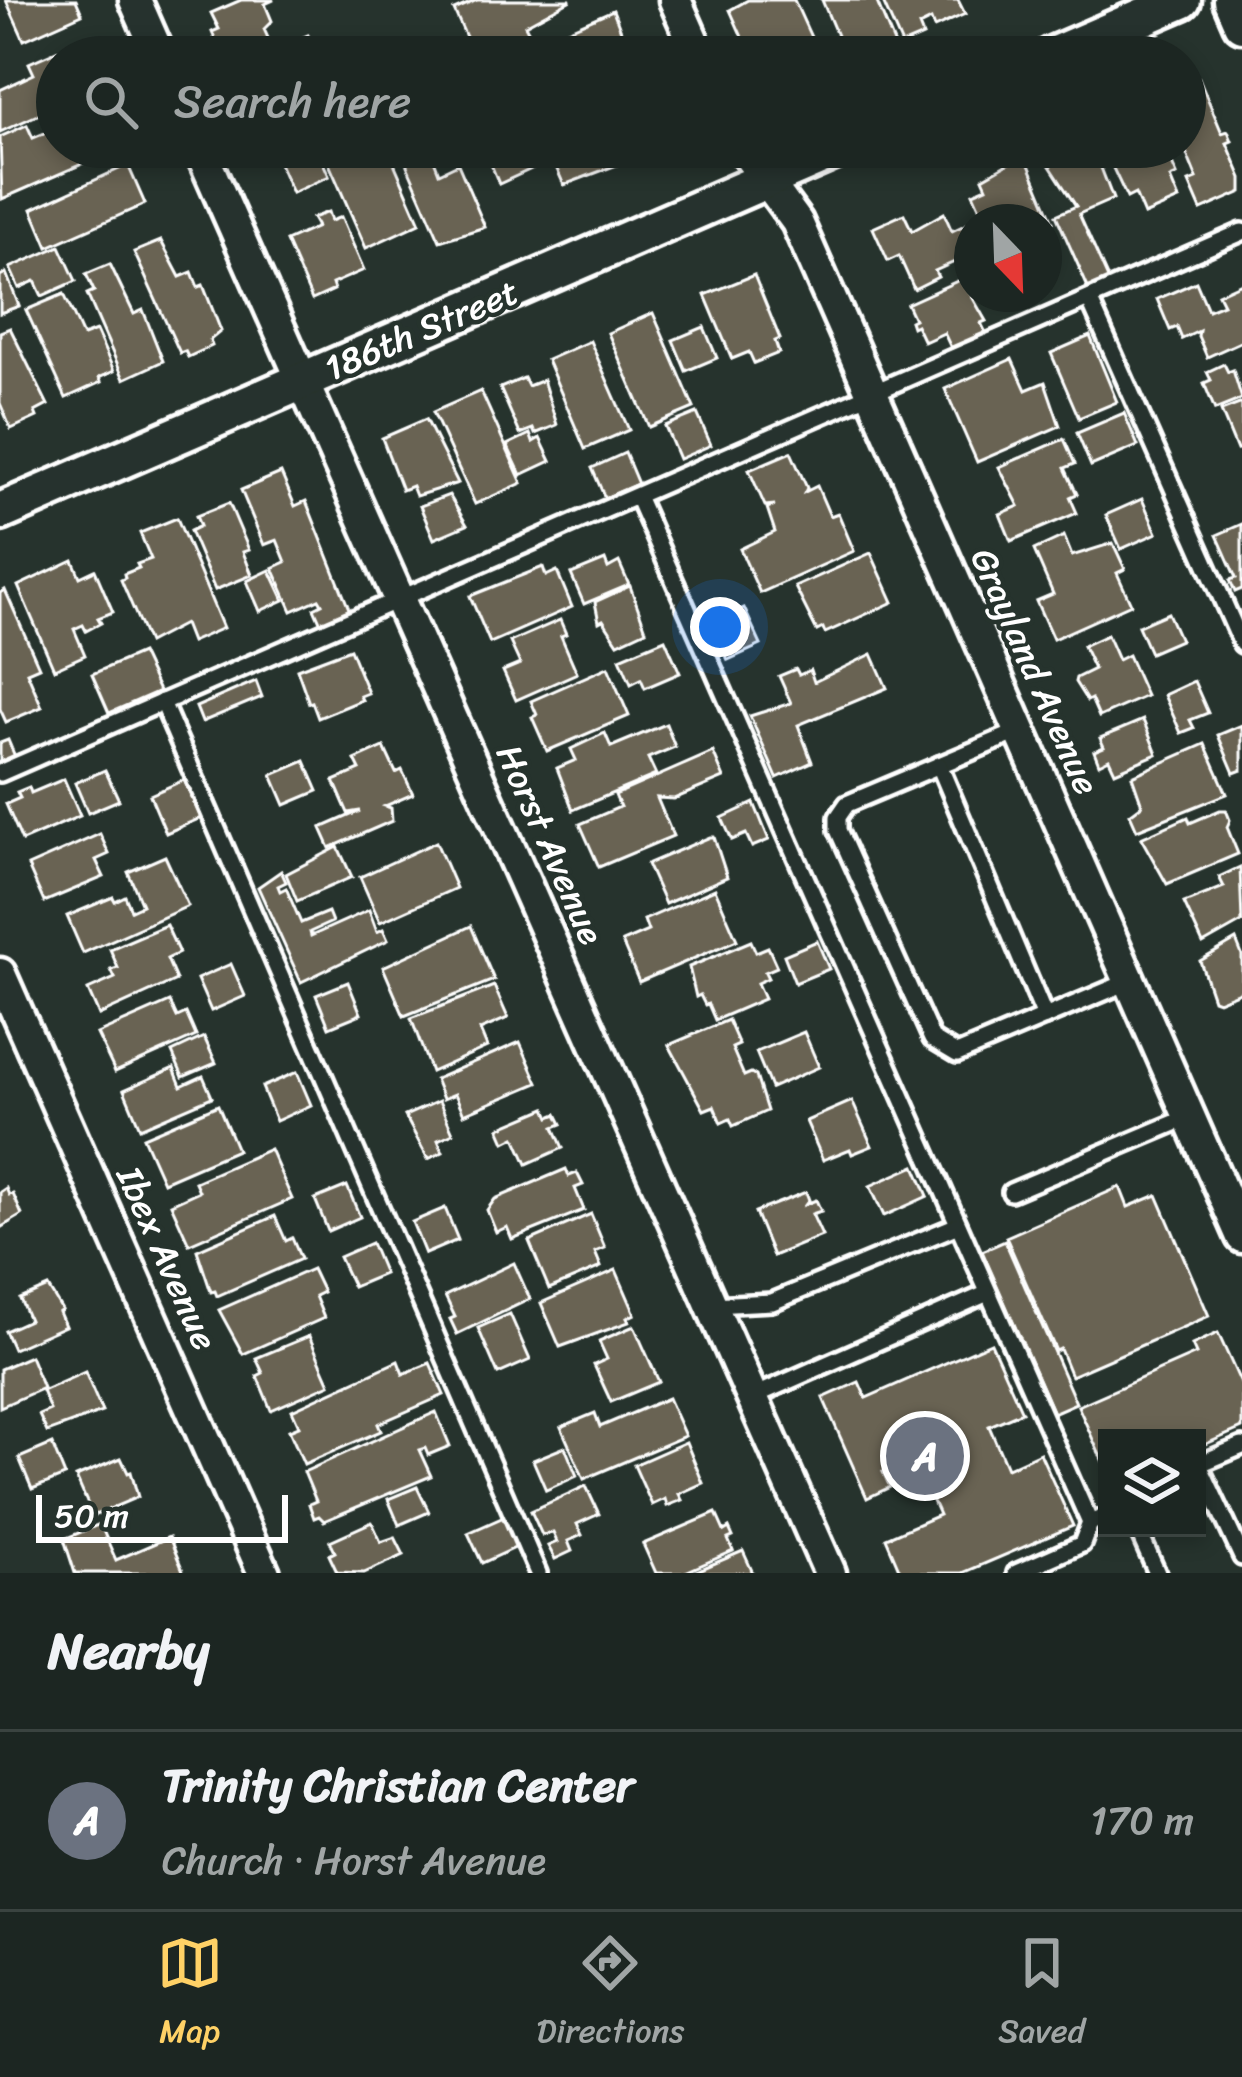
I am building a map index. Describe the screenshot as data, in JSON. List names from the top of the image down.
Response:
{
  "streets": {
    "street": [
      "186th Street",
      "Grayland Avenue",
      "Horst Avenue",
      "Ibex Avenue"
    ]
  },
  "crossings": [
    ["186th Street", "Grayland Avenue"],
    ["186th Street", "Horst Avenue"]
  ],
  "scale_bar": "50 m",
  "north": "bottom right",
  "page": {
    "search": "Search here",
    "pins": "A",
    "scale": "50 m",
    "heading": "Nearby",
    "list": [
      {
        "mark": "A",
        "name": "Trinity Christian Center",
        "note": "Church · Horst Avenue",
        "value": "170 m"
      }
    ],
    "nav": ["Map", "Directions", "Saved"]
  }
}
